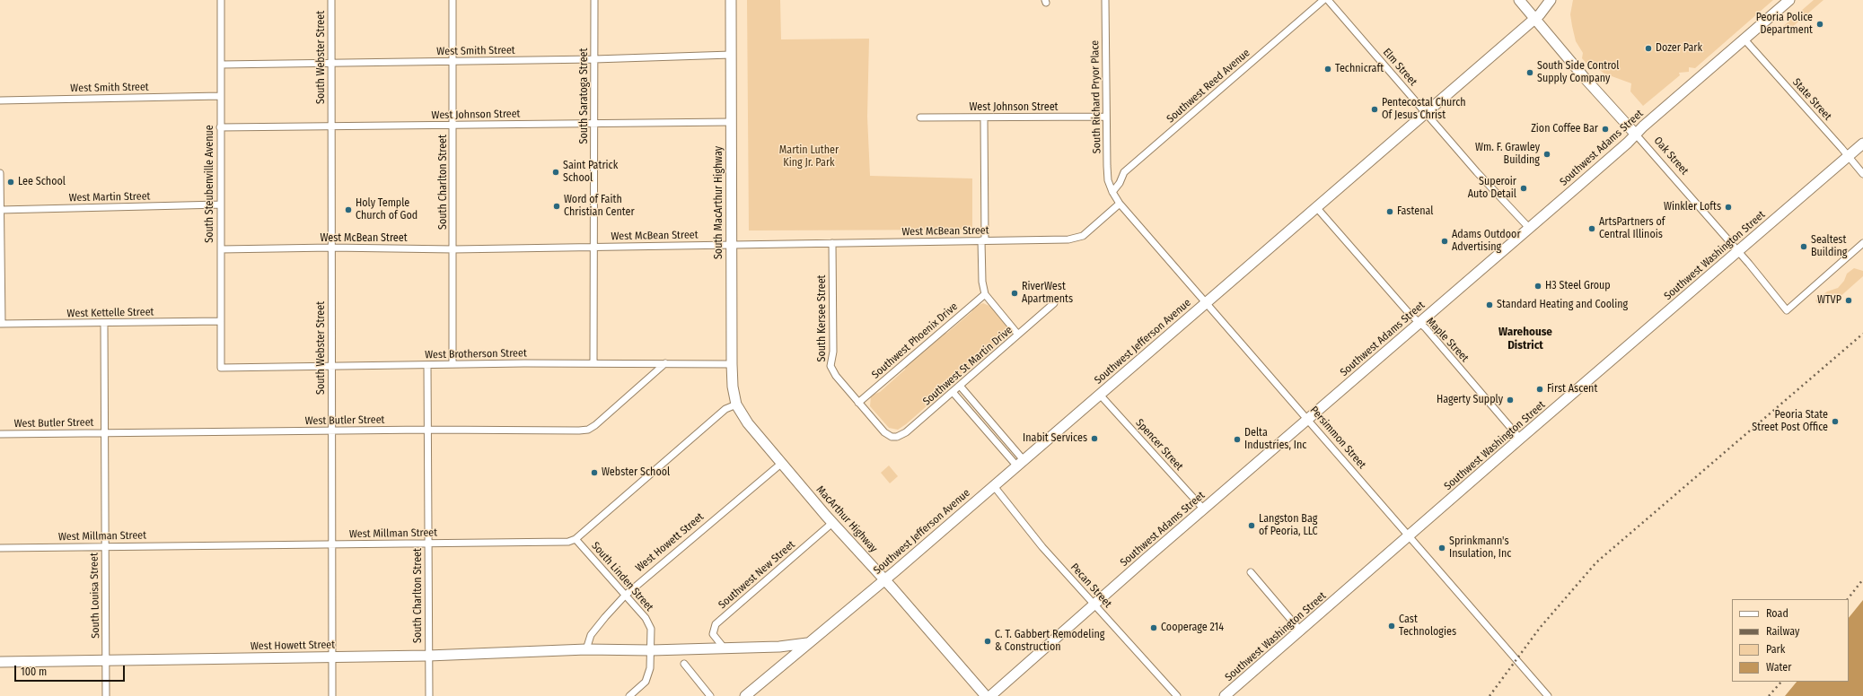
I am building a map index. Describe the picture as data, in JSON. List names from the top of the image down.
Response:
{
  "streets": {
    "main road": [
      "Southwest Adams Street",
      "Oak Street",
      "South MacArthur Highway",
      "Southwest Washington Street",
      "Southwest Jefferson Avenue",
      "MacArthur Highway",
      "West Howett Street"
    ],
    "street": [
      "West Smith Street",
      "South Webster Street",
      "Elm Street",
      "Southwest Reed Avenue",
      "South Saratoga Street",
      "South Richard Pryor Place",
      "State Street",
      "West Johnson Street",
      "South Charlton Street",
      "South Steubenville Avenue",
      "West Martin Street",
      "West McBean Street",
      "West Kettelle Street",
      "South Kersee Street",
      "Maple Street",
      "Southwest Phoenix Drive",
      "West Brotherson Street",
      "Southwest St Martin Drive",
      "West Butler Street",
      "Persimmon Street",
      "Spencer Street",
      "West Millman Street",
      "Southwest New Street",
      "South Linden Street",
      "Pecan Street",
      "South Louisa Street"
    ]
  },
  "crossings": [
    ["West Smith Street", "South Webster Street"],
    ["West Smith Street", "South Saratoga Street"],
    ["West Smith Street", "South Charlton Street"],
    ["West Smith Street", "South Steubenville Avenue"],
    ["West Smith Street", "South MacArthur Highway"],
    ["South Webster Street", "West Johnson Street"],
    ["South Webster Street", "West McBean Street"],
    ["South Webster Street", "West Brotherson Street"],
    ["South Webster Street", "West Butler Street"],
    ["South Webster Street", "West Millman Street"],
    ["South Webster Street", "West Howett Street"],
    ["Elm Street", "Southwest Adams Street"],
    ["Elm Street", "Southwest Jefferson Avenue"],
    ["Southwest Reed Avenue", "South Richard Pryor Place"],
    ["Southwest Reed Avenue", "Persimmon Street"],
    ["South Saratoga Street", "West Johnson Street"],
    ["South Saratoga Street", "West McBean Street"],
    ["South Saratoga Street", "West Brotherson Street"],
    ["South Richard Pryor Place", "West Johnson Street"],
    ["South Richard Pryor Place", "Persimmon Street"],
    ["State Street", "Southwest Adams Street"],
    ["State Street", "Southwest Washington Street"],
    ["West Johnson Street", "South Charlton Street"],
    ["West Johnson Street", "South Steubenville Avenue"],
    ["West Johnson Street", "South MacArthur Highway"],
    ["Southwest Adams Street", "Oak Street"],
    ["Southwest Adams Street", "Maple Street"],
    ["Southwest Adams Street", "Persimmon Street"],
    ["Southwest Adams Street", "Spencer Street"],
    ["Southwest Adams Street", "Pecan Street"],
    ["Oak Street", "Southwest Washington Street"],
    ["Oak Street", "Southwest Jefferson Avenue"],
    ["South Charlton Street", "West McBean Street"],
    ["South Charlton Street", "West Brotherson Street"],
    ["South Charlton Street", "West Butler Street"],
    ["South Charlton Street", "West Millman Street"],
    ["South Charlton Street", "West Howett Street"],
    ["South Steubenville Avenue", "West Martin Street"],
    ["South Steubenville Avenue", "West McBean Street"],
    ["South Steubenville Avenue", "West Kettelle Street"],
    ["South Steubenville Avenue", "West Brotherson Street"],
    ["South MacArthur Highway", "West McBean Street"],
    ["South MacArthur Highway", "West Brotherson Street"],
    ["South MacArthur Highway", "MacArthur Highway"],
    ["South MacArthur Highway", "West Millman Street"],
    ["West McBean Street", "South Kersee Street"],
    ["West McBean Street", "Persimmon Street"],
    ["Southwest Washington Street", "Maple Street"],
    ["Southwest Washington Street", "Persimmon Street"],
    ["West Kettelle Street", "South Louisa Street"],
    ["South Kersee Street", "Southwest Phoenix Drive"],
    ["South Kersee Street", "Southwest St Martin Drive"],
    ["Maple Street", "Southwest Jefferson Avenue"],
    ["Southwest Jefferson Avenue", "Persimmon Street"],
    ["Southwest Jefferson Avenue", "Spencer Street"],
    ["Southwest Jefferson Avenue", "MacArthur Highway"],
    ["Southwest Jefferson Avenue", "West Howett Street"],
    ["Southwest Jefferson Avenue", "Pecan Street"],
    ["West Brotherson Street", "West Butler Street"],
    ["West Butler Street", "South Louisa Street"],
    ["MacArthur Highway", "West Millman Street"],
    ["MacArthur Highway", "West Howett Street"],
    ["MacArthur Highway", "Southwest New Street"],
    ["West Millman Street", "South Linden Street"],
    ["West Millman Street", "South Louisa Street"],
    ["West Howett Street", "Southwest New Street"],
    ["West Howett Street", "South Linden Street"],
    ["West Howett Street", "South Louisa Street"]
  ],
  "districts": ["Warehouse District"],
  "parks": ["Martin Luther King Jr. Park"],
  "places": [
    "Peoria Police Department",
    "Dozer Park",
    "Technicraft",
    "South Side Control Supply Company",
    "Pentecostal Church Of Jesus Christ",
    "Zion Coffee Bar",
    "Wm. F. Grawley Building",
    "Saint Patrick School",
    "Lee School",
    "Superoir Auto Detail",
    "Word of Faith Christian Center",
    "Winkler Lofts",
    "Holy Temple Church of God",
    "Fastenal",
    "ArtsPartners of Central Illinois",
    "Adams Outdoor Advertising",
    "Sealtest Building",
    "H3 Steel Group",
    "RiverWest Apartments",
    "WTVP",
    "Standard Heating and Cooling",
    "First Ascent",
    "Hagerty Supply",
    "Peoria State Street Post Office",
    "Inabit Services",
    "Delta Industries, Inc",
    "Webster School",
    "Langston Bag of Peoria, LLC",
    "Sprinkmann's Insulation, Inc",
    "Cast Technologies",
    "Cooperage 214",
    "C. T. Gabbert Remodeling & Construction"
  ],
  "legend": [
    "Road",
    "Railway",
    "Park",
    "Water"
  ],
  "scale_bar": "100 m"
}
